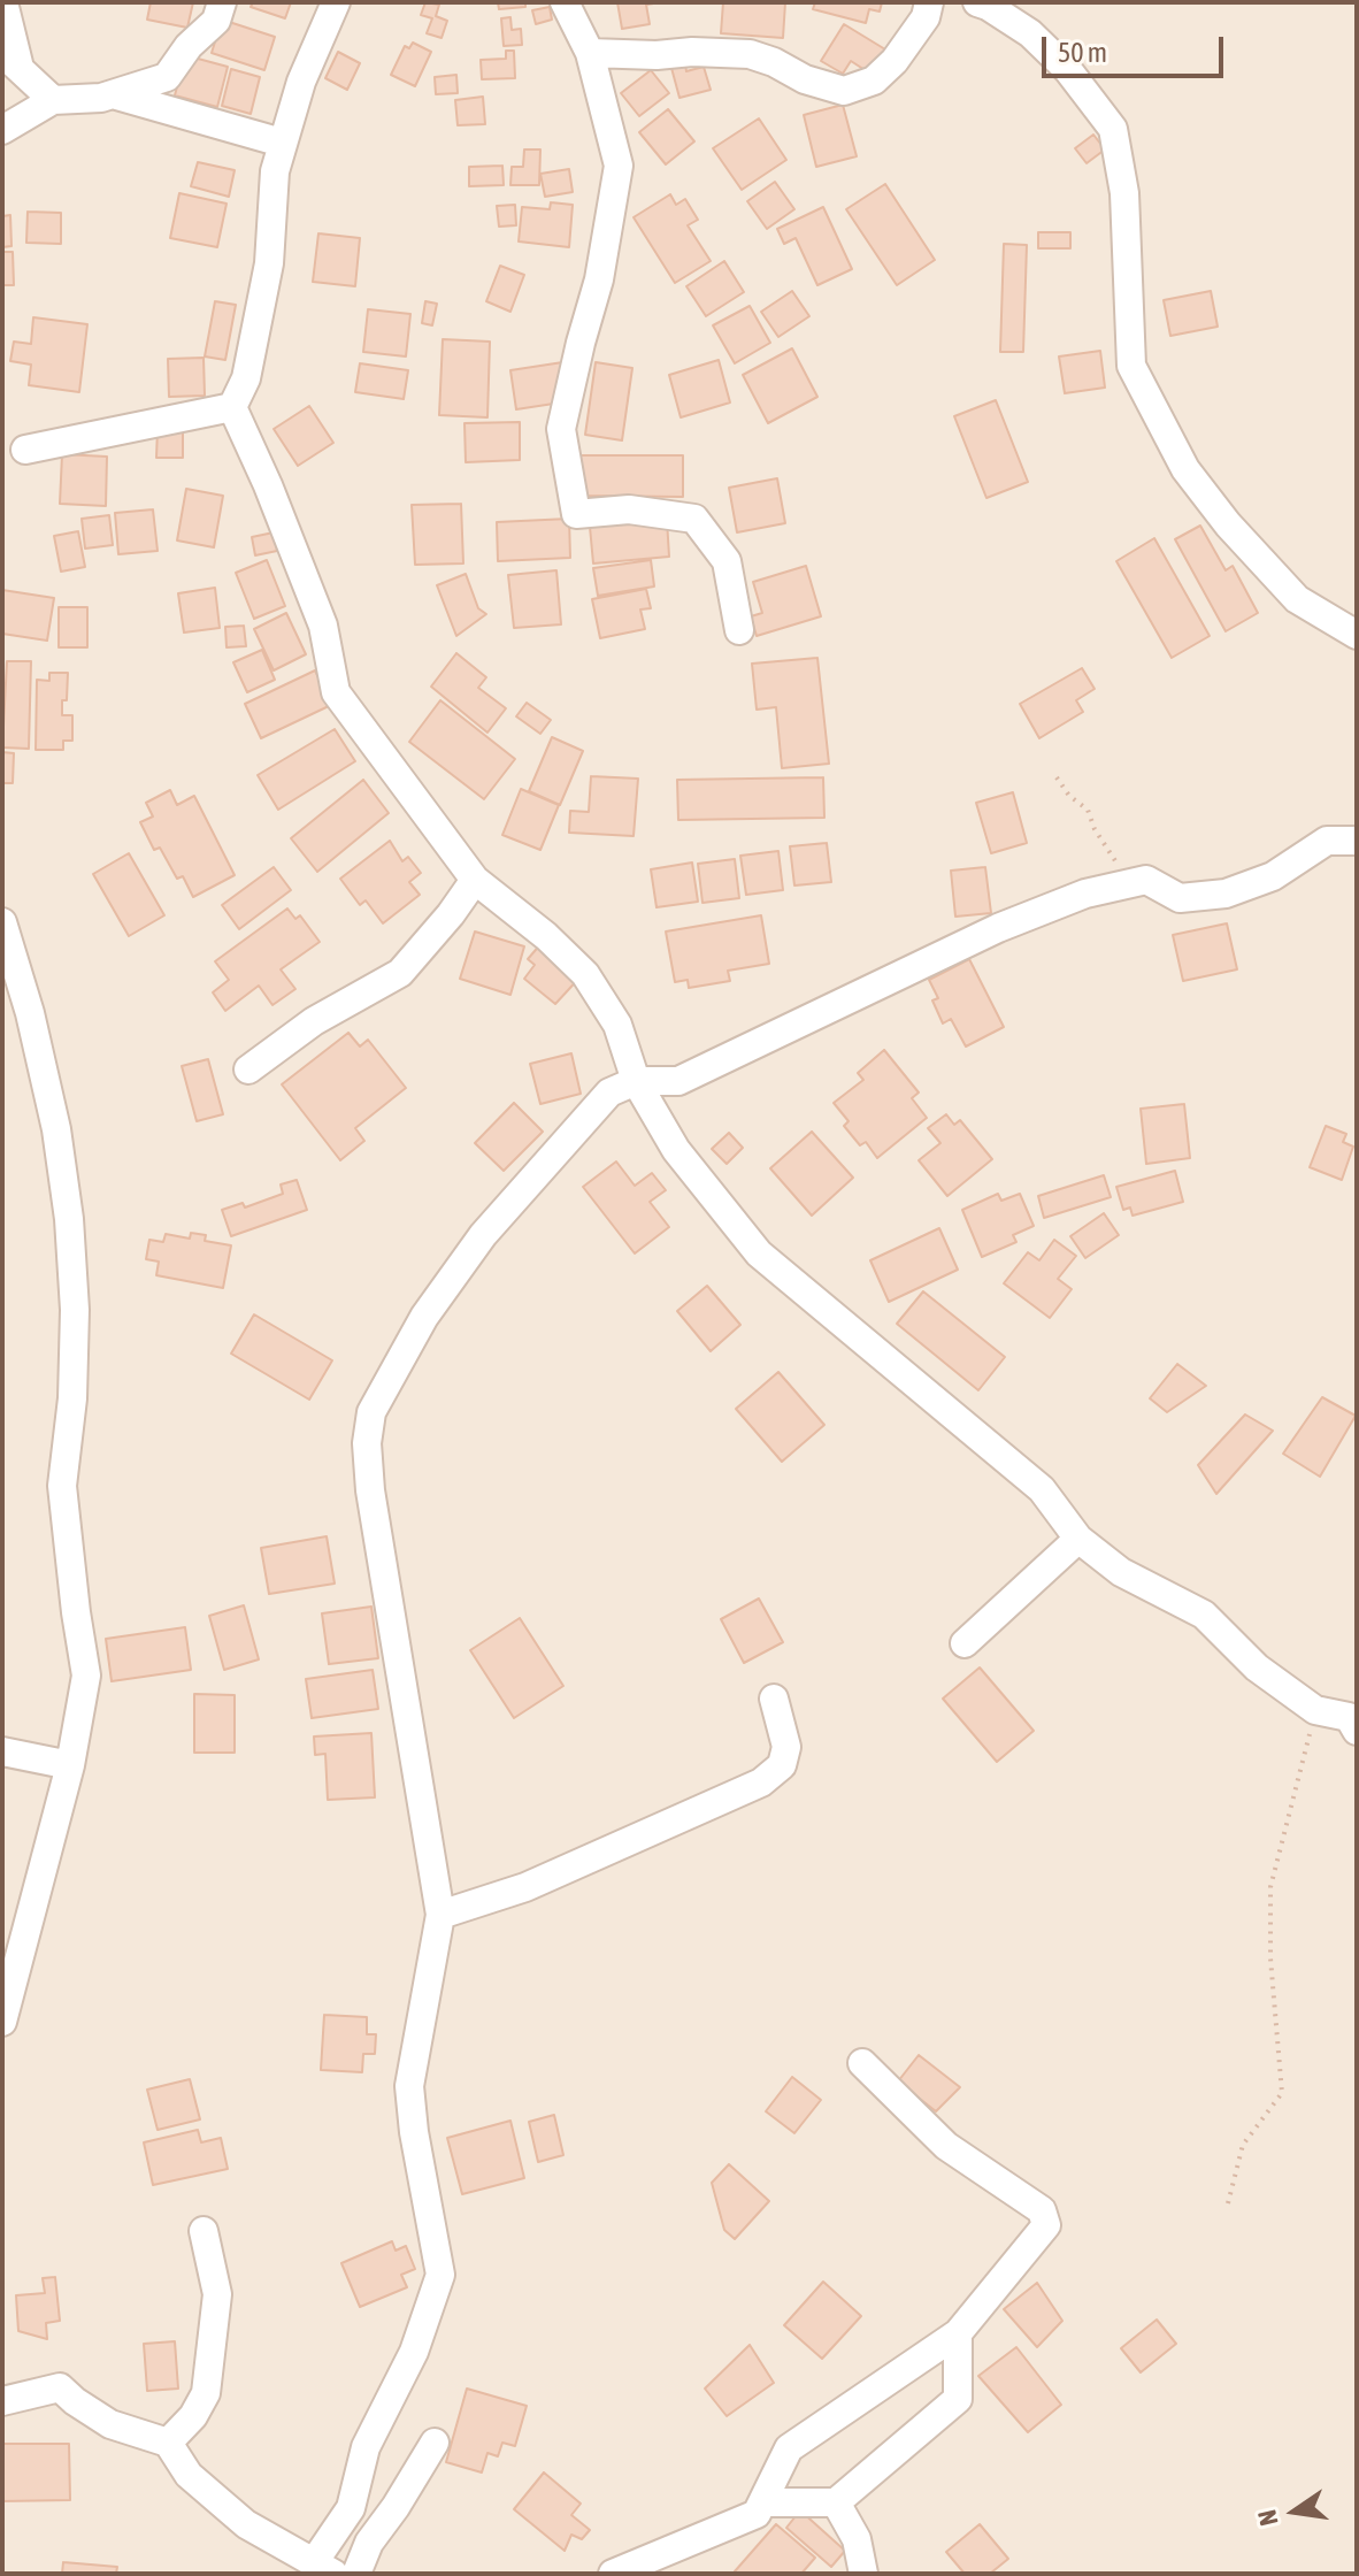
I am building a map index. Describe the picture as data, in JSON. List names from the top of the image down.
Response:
{
  "scale_bar": "50 m",
  "north": "left"
}
